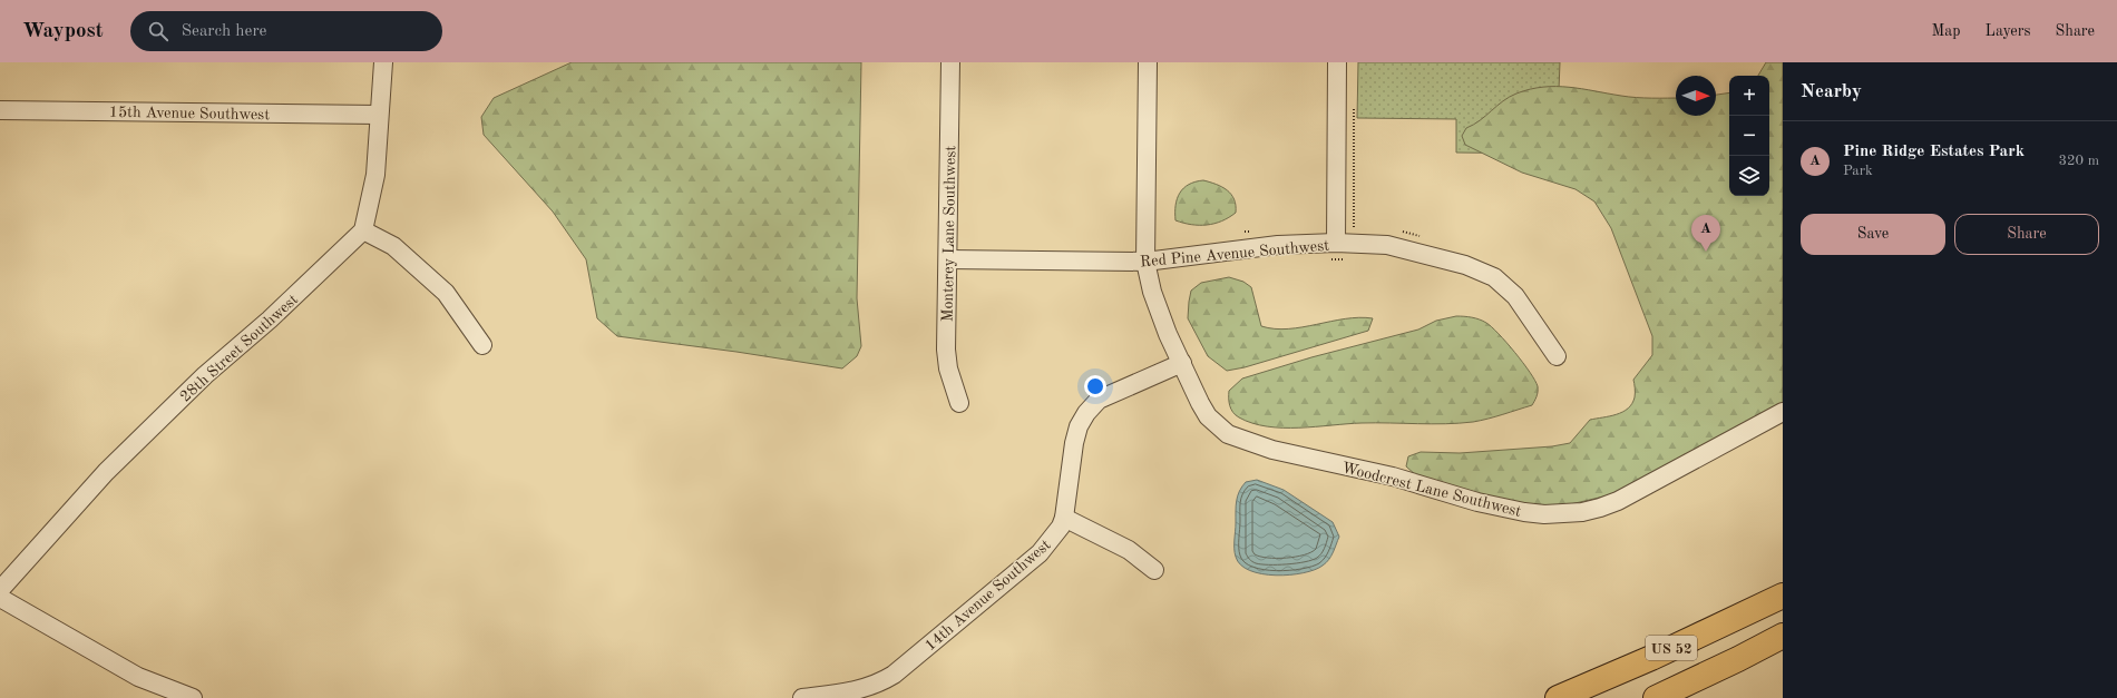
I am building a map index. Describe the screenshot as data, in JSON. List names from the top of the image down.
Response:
{
  "streets": {
    "highway": ["US 52"],
    "street": [
      "15th Avenue Southwest",
      "Monterey Lane Southwest",
      "Red Pine Avenue Southwest",
      "28th Street Southwest",
      "Woodcrest Lane Southwest",
      "14th Avenue Southwest"
    ]
  },
  "crossings": [
    ["Monterey Lane Southwest", "Red Pine Avenue Southwest"],
    ["Red Pine Avenue Southwest", "Woodcrest Lane Southwest"],
    ["Woodcrest Lane Southwest", "14th Avenue Southwest"]
  ],
  "north": "right",
  "page": {
    "header": "Waypost",
    "search": "Search here",
    "nav": ["Map", "Layers", "Share"],
    "heading": "Nearby",
    "map_buttons": ["+", "−"],
    "list": [
      {
        "mark": "A",
        "name": "Pine Ridge Estates Park",
        "note": "Park",
        "value": "320 m"
      }
    ],
    "buttons": ["Save", "Share"],
    "pins": "A"
  }
}
